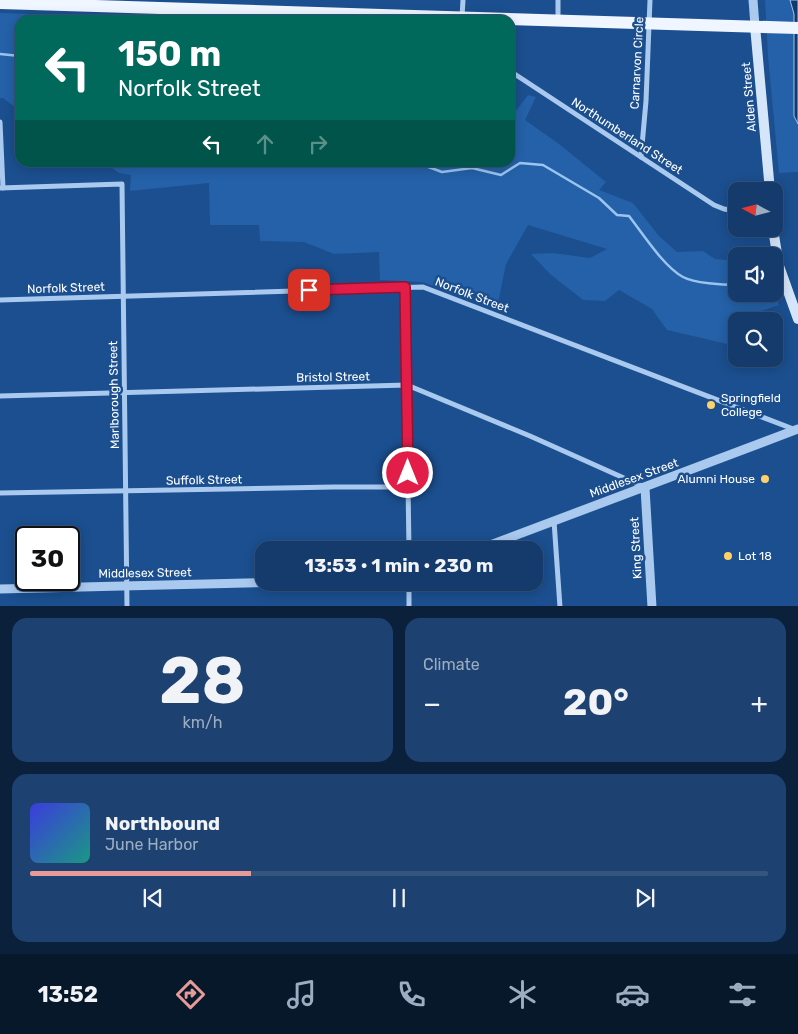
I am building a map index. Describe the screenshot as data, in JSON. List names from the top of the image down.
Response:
{
  "streets": {
    "main road": ["Alden Street"],
    "street": [
      "Carnarvon Circle",
      "Northumberland Street",
      "Norfolk Street",
      "Bristol Street",
      "Marlborough Street",
      "Middlesex Street",
      "Suffolk Street",
      "King Street"
    ]
  },
  "crossings": [
    ["Carnarvon Circle", "Northumberland Street"],
    ["Norfolk Street", "Marlborough Street"],
    ["Norfolk Street", "Middlesex Street"],
    ["Bristol Street", "Marlborough Street"],
    ["Bristol Street", "Middlesex Street"],
    ["Bristol Street", "King Street"],
    ["Marlborough Street", "Middlesex Street"],
    ["Marlborough Street", "Suffolk Street"],
    ["Middlesex Street", "King Street"]
  ],
  "places": ["Springfield College", "Alumni House", "Lot 18"],
  "north": "left",
  "page": {
    "turn": ["150 m", "Norfolk Street"],
    "limit": "30",
    "trip": "13:53 · 1 min · 230 m",
    "tile": [
      ["28", "km/h"],
      "Climate"
    ],
    "heat": ["−", "20°", "+"],
    "song": ["Northbound", "June Harbor"],
    "tabs": "13:52"
  }
}
